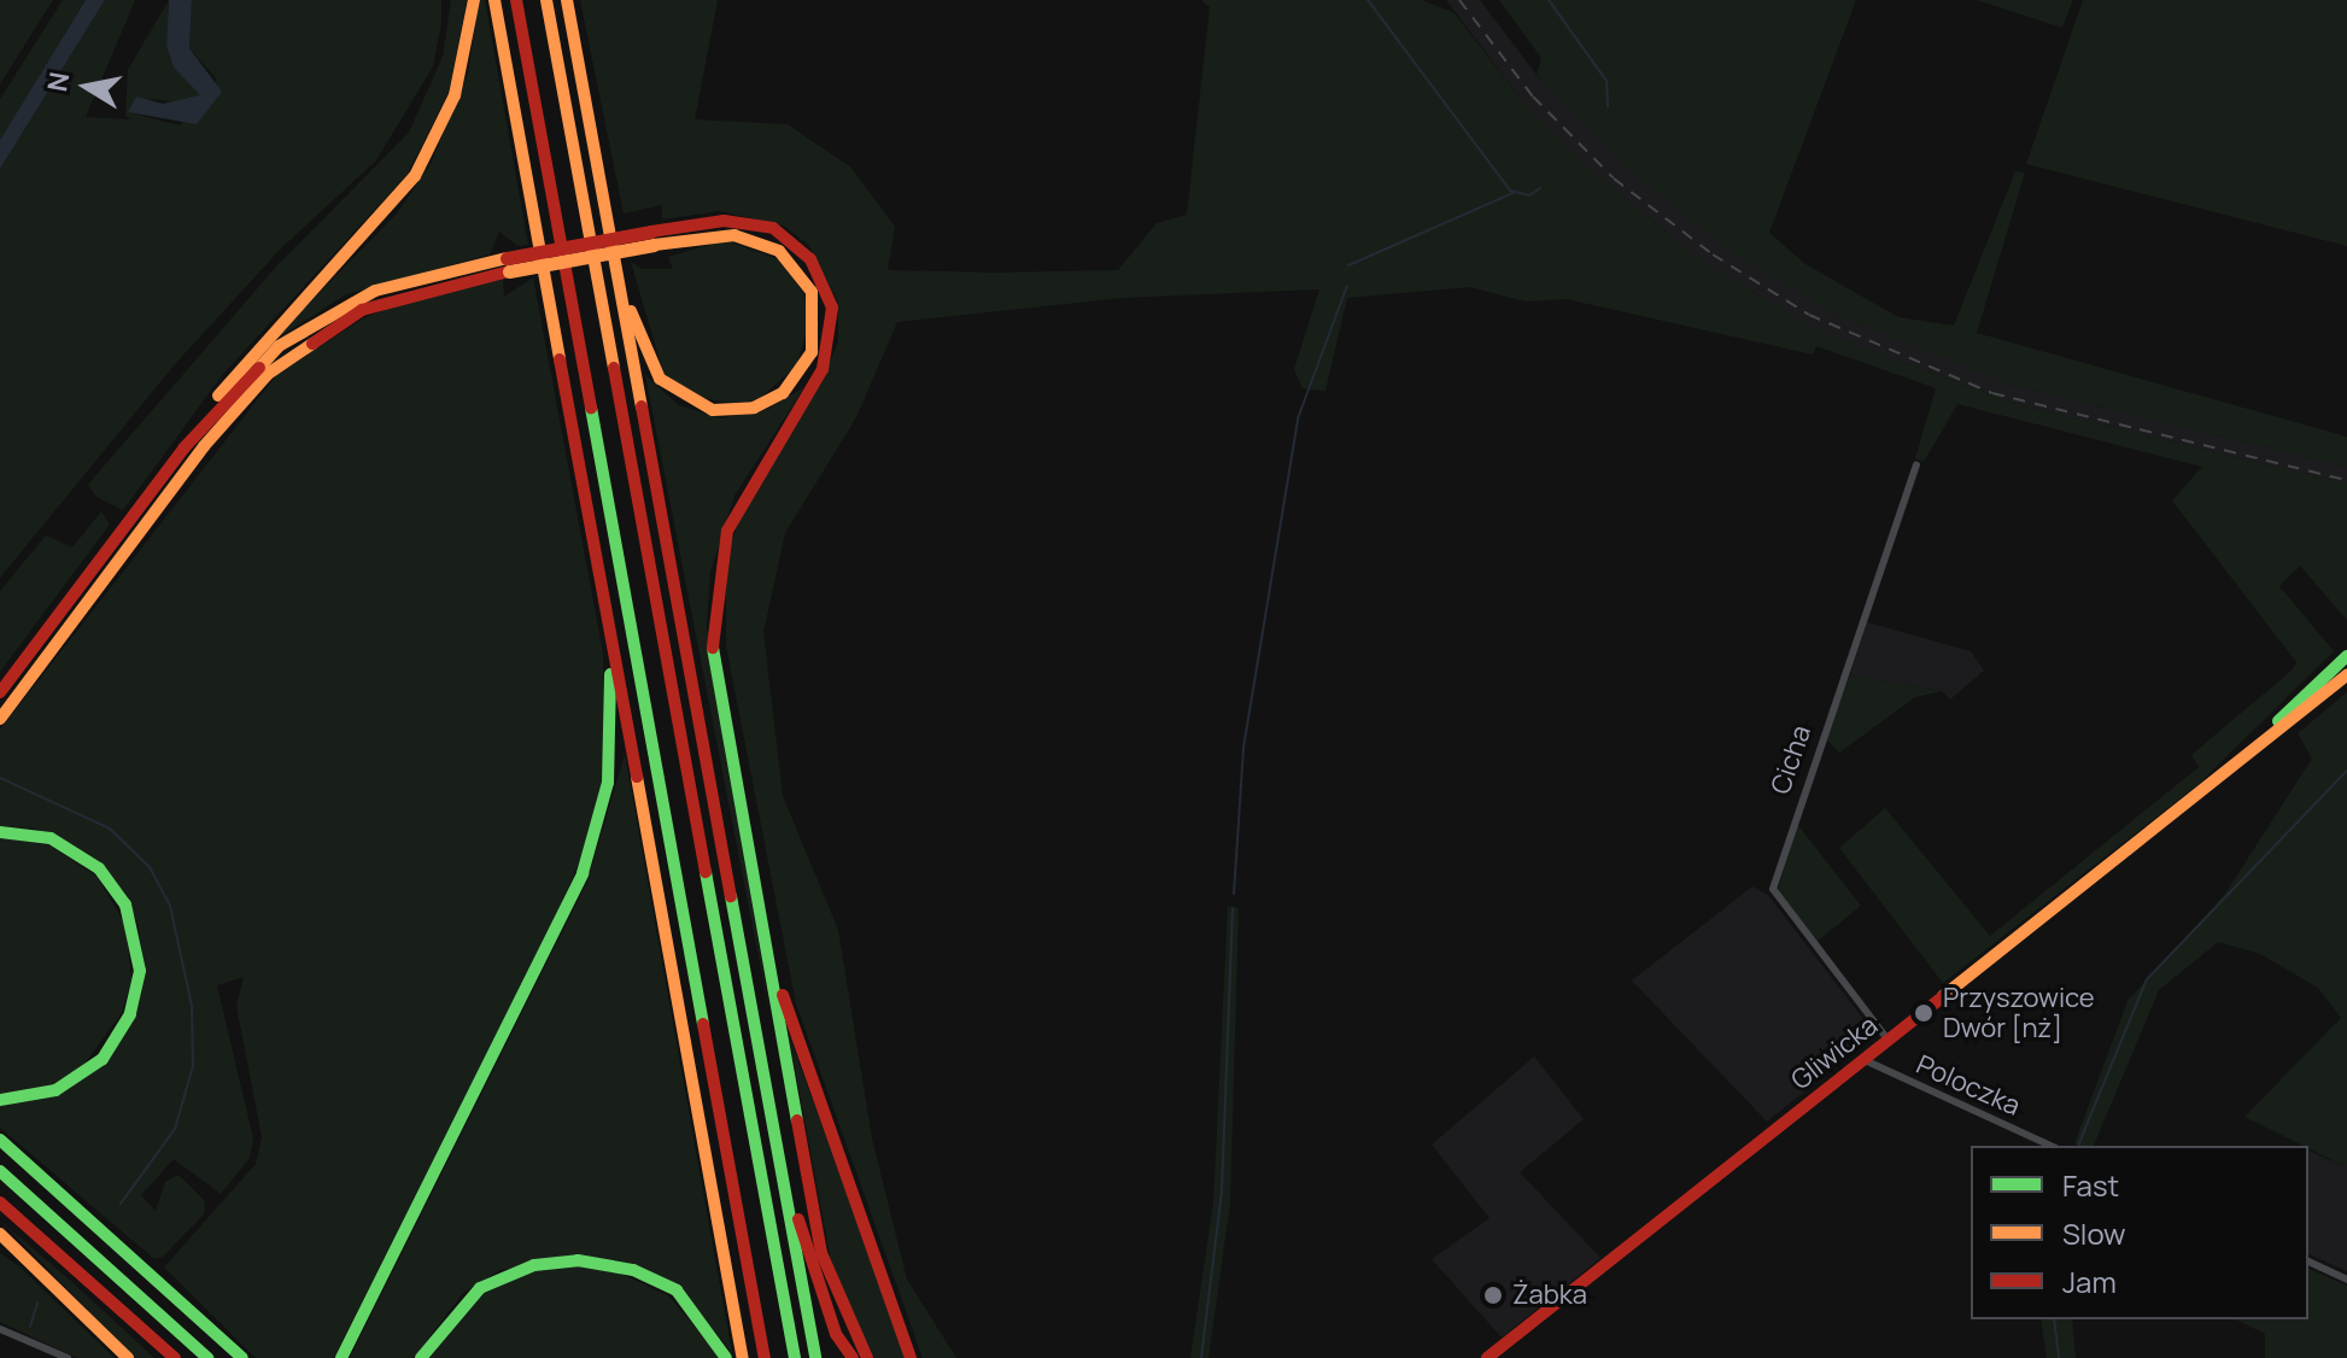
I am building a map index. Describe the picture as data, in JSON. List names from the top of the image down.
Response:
{
  "streets": {
    "main road": ["Gliwicka"],
    "street": ["Cicha", "Poloczka"]
  },
  "crossings": [
    ["Cicha", "Gliwicka"],
    ["Gliwicka", "Poloczka"]
  ],
  "places": ["Przyszowice Dwór [nż]", "Żabka"],
  "legend": ["Fast", "Slow", "Jam"],
  "north": "left"
}
